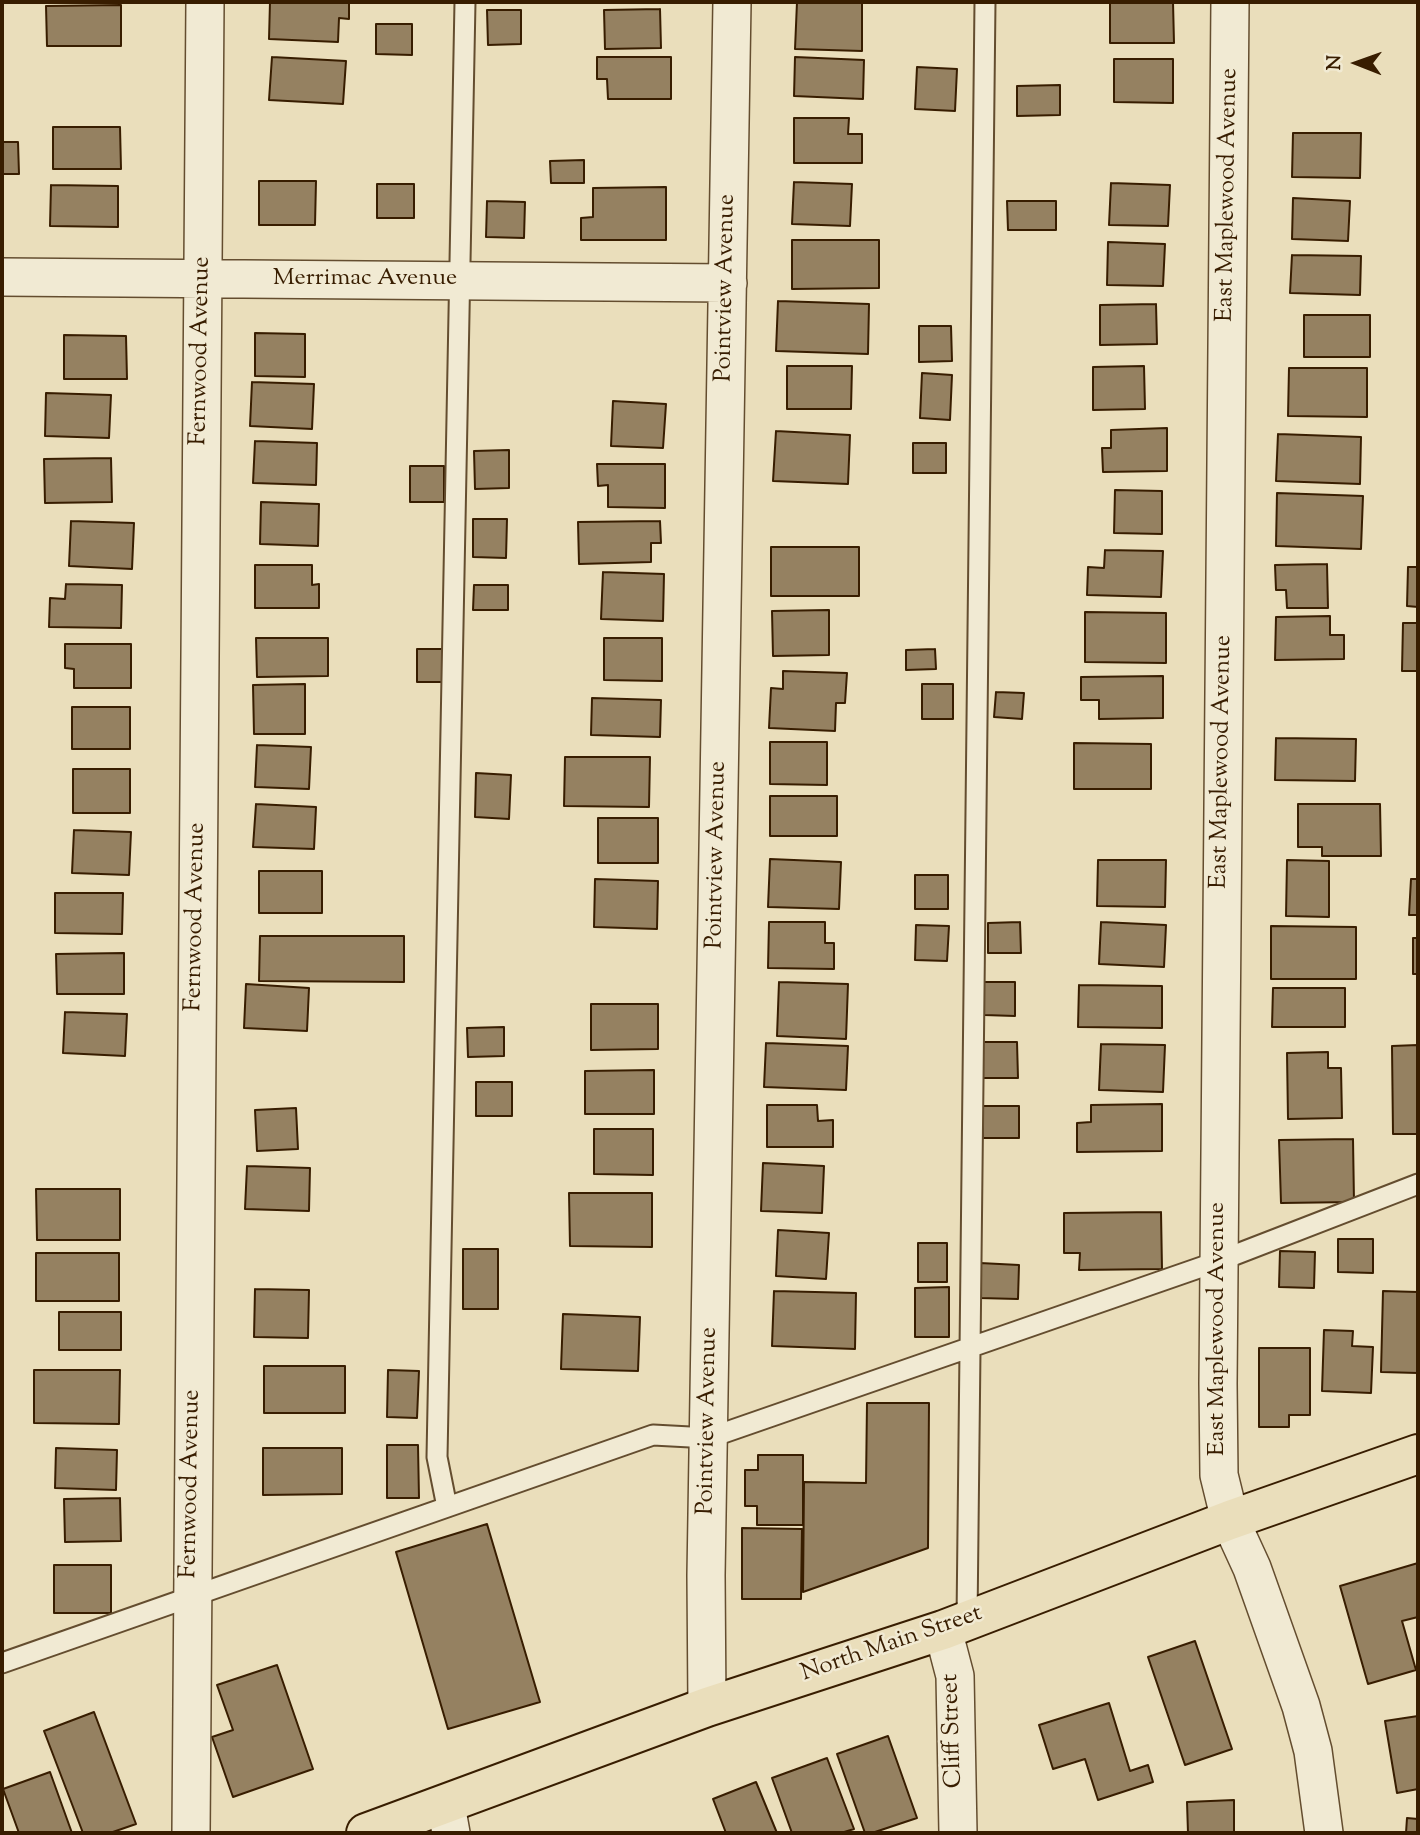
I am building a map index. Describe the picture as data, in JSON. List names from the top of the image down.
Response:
{
  "streets": {
    "main road": ["North Main Street"],
    "street": [
      "East Maplewood Avenue",
      "Merrimac Avenue",
      "Pointview Avenue",
      "Fernwood Avenue",
      "Cliff Street"
    ]
  },
  "crossings": [
    ["East Maplewood Avenue", "North Main Street"],
    ["Merrimac Avenue", "Pointview Avenue"],
    ["Merrimac Avenue", "Fernwood Avenue"],
    ["Pointview Avenue", "North Main Street"],
    ["North Main Street", "Cliff Street"]
  ],
  "north": "left"
}
